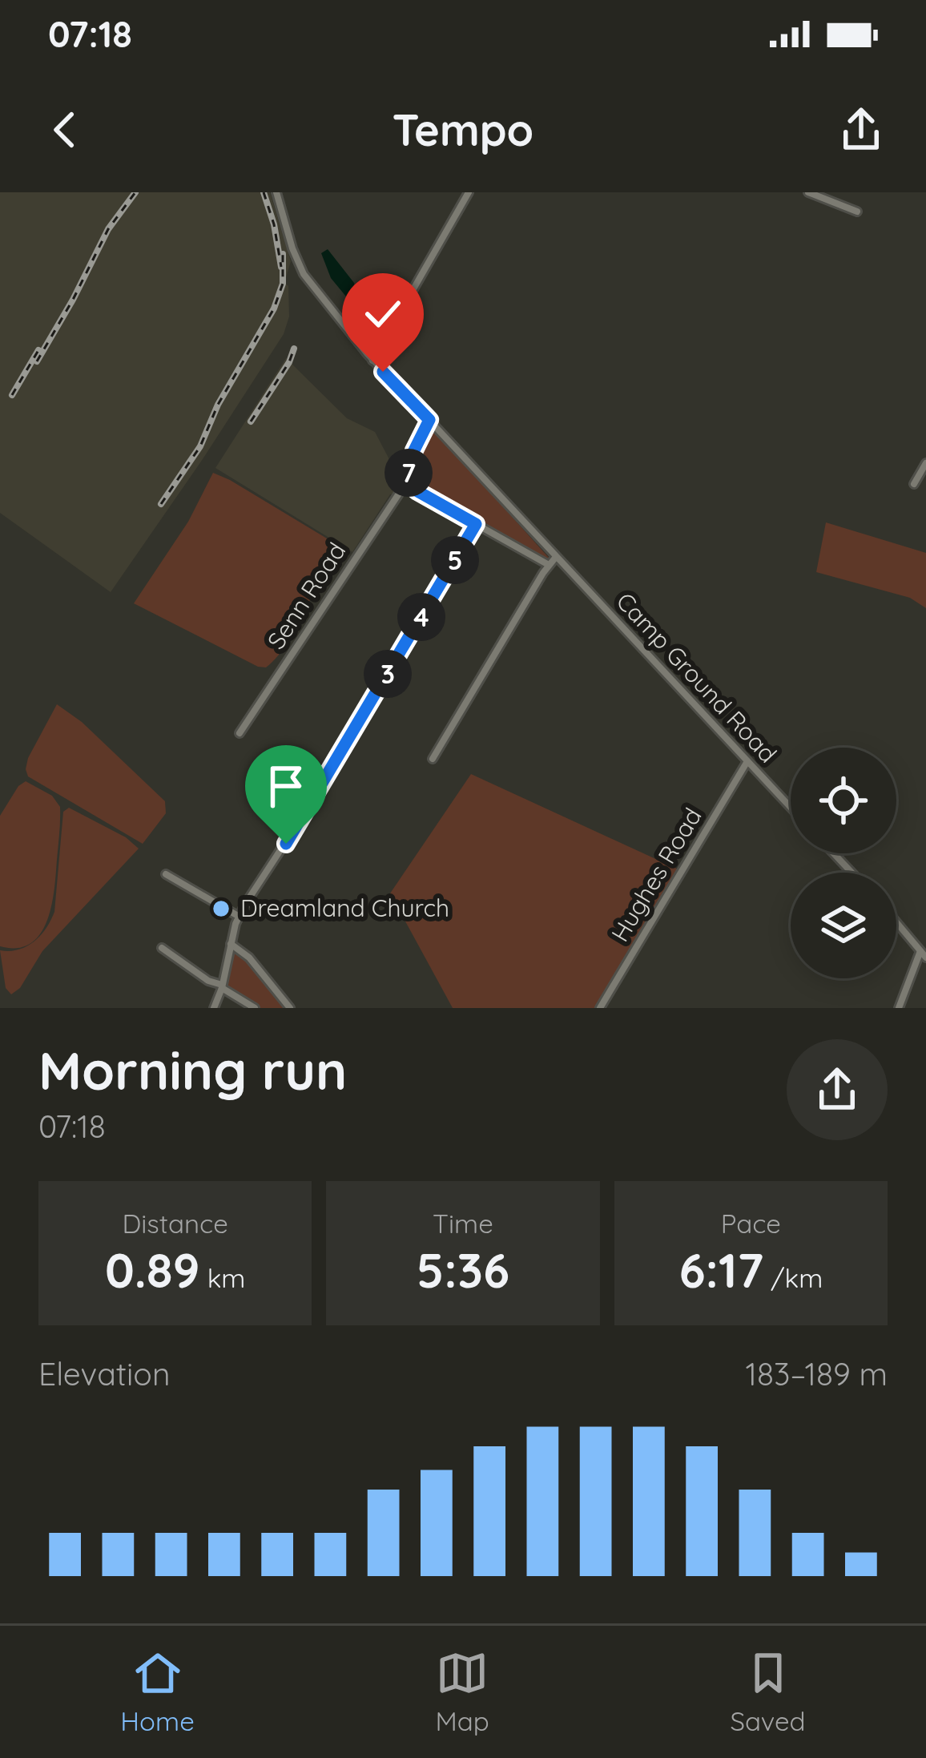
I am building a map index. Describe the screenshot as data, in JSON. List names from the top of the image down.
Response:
{
  "streets": {
    "street": ["Senn Road", "Camp Ground Road", "Hughes Road"]
  },
  "crossings": [
    ["Senn Road", "Camp Ground Road"],
    ["Camp Ground Road", "Hughes Road"]
  ],
  "places": ["Dreamland Church"],
  "page": {
    "status": "07:18",
    "header": "Tempo",
    "pins": [
      "7",
      "5",
      "4",
      "3"
    ],
    "heading": ["Morning run", "07:18"],
    "stats": [
      ["Distance", "0.89 km"],
      ["Time", "5:36"],
      ["Pace", "6:17 /km"]
    ],
    "chart": ["Elevation", "183–189 m"],
    "tabs": ["Home", "Map", "Saved"]
  }
}
